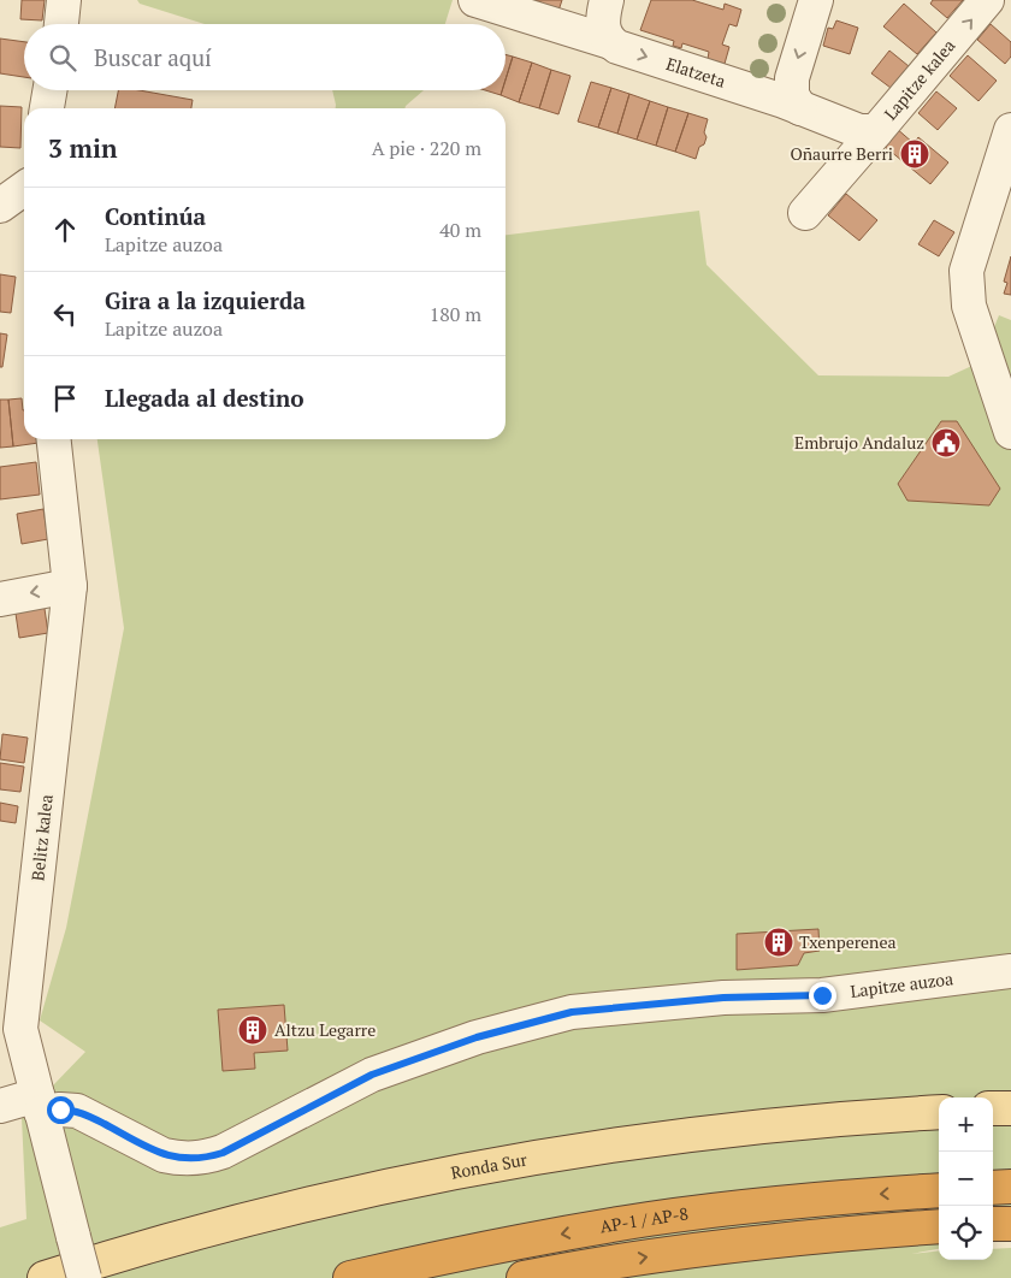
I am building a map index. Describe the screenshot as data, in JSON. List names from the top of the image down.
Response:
{
  "streets": {
    "highway": ["AP-1 / AP-8"],
    "main road": ["Ronda Sur"],
    "street": [
      "Elatzeta",
      "Lapitze kalea",
      "Belitz kalea",
      "Lapitze auzoa"
    ]
  },
  "crossings": [
    ["Elatzeta", "Lapitze kalea"],
    ["Belitz kalea", "Lapitze auzoa"]
  ],
  "one_way": ["Elatzeta", "Lapitze kalea"],
  "places": {
    "building": ["Oñaurre Berri", "Txenperenea", "Altzu Legarre"],
    "public building": ["Embrujo Andaluz"]
  },
  "page": {
    "search": "Buscar aquí",
    "heading": ["3 min", "A pie · 220 m"],
    "list": [
      ["Continúa", "Lapitze auzoa", "40 m"],
      ["Gira a la izquierda", "Lapitze auzoa", "180 m"],
      "Llegada al destino"
    ],
    "map_buttons": ["+", "−"]
  }
}
